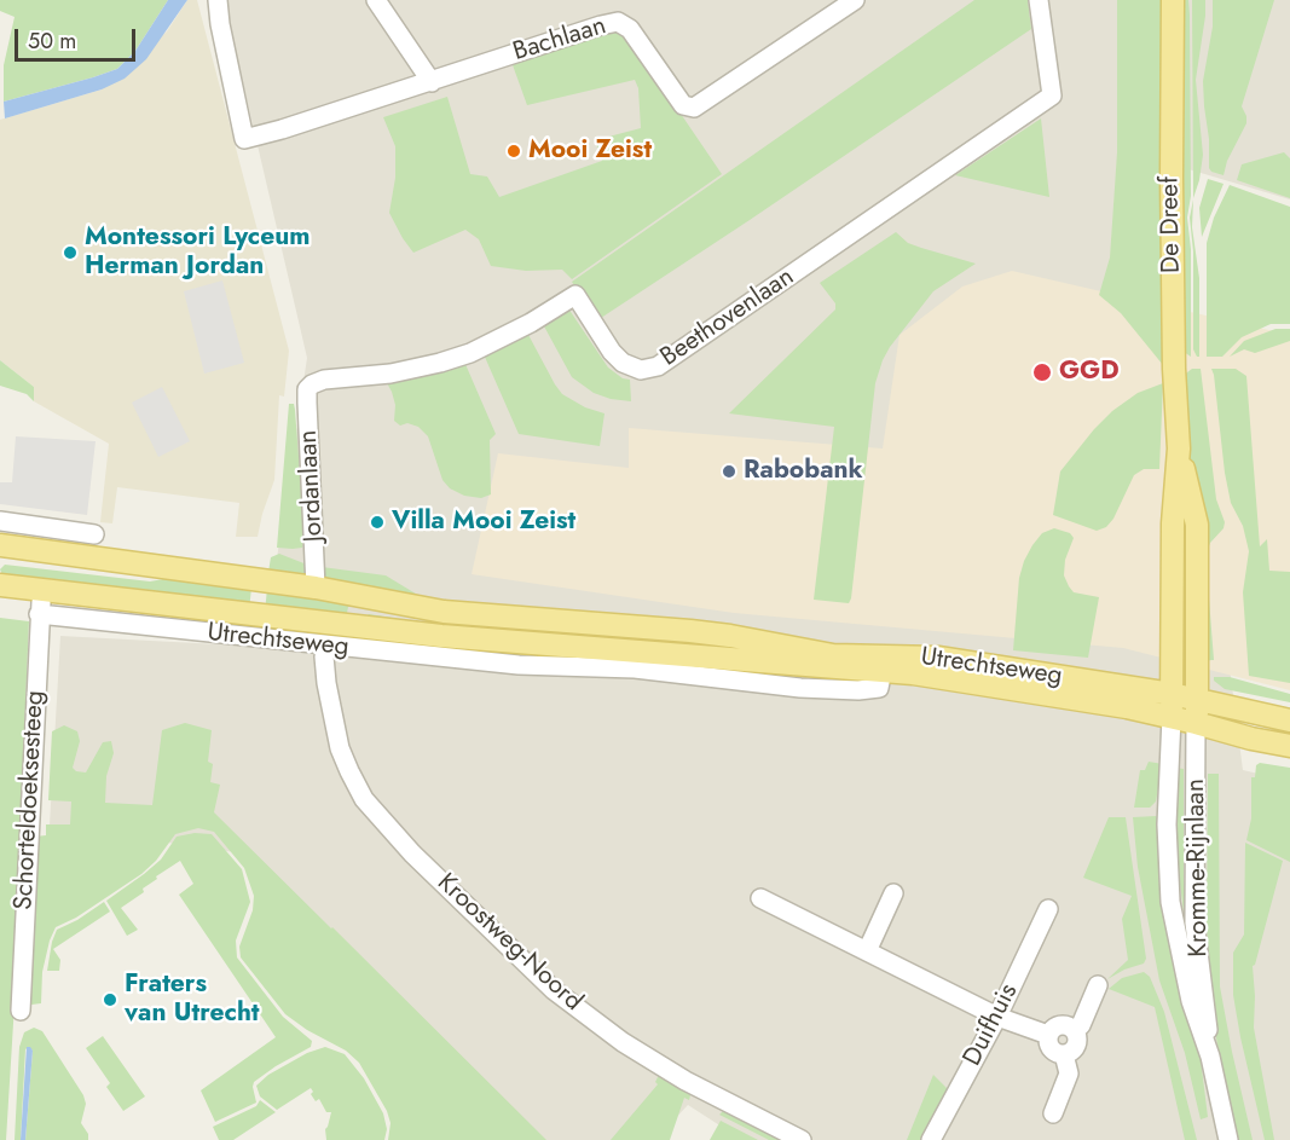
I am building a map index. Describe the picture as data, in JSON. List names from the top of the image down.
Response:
{
  "streets": {
    "main road": ["De Dreef", "Utrechtseweg"],
    "street": [
      "Bachlaan",
      "Beethovenlaan",
      "Jordanlaan",
      "Schorteldoeksesteeg",
      "Kromme-Rijnlaan",
      "Kroostweg-Noord",
      "Duifhuis"
    ]
  },
  "crossings": [
    ["De Dreef", "Utrechtseweg"],
    ["De Dreef", "Kromme-Rijnlaan"],
    ["Beethovenlaan", "Jordanlaan"],
    ["Jordanlaan", "Utrechtseweg"],
    ["Utrechtseweg", "Schorteldoeksesteeg"],
    ["Utrechtseweg", "Kromme-Rijnlaan"]
  ],
  "places": [
    "Mooi Zeist",
    "Montessori Lyceum Herman Jordan",
    "GGD",
    "Rabobank",
    "Villa Mooi Zeist",
    "Fraters van Utrecht"
  ],
  "scale_bar": "50 m"
}
